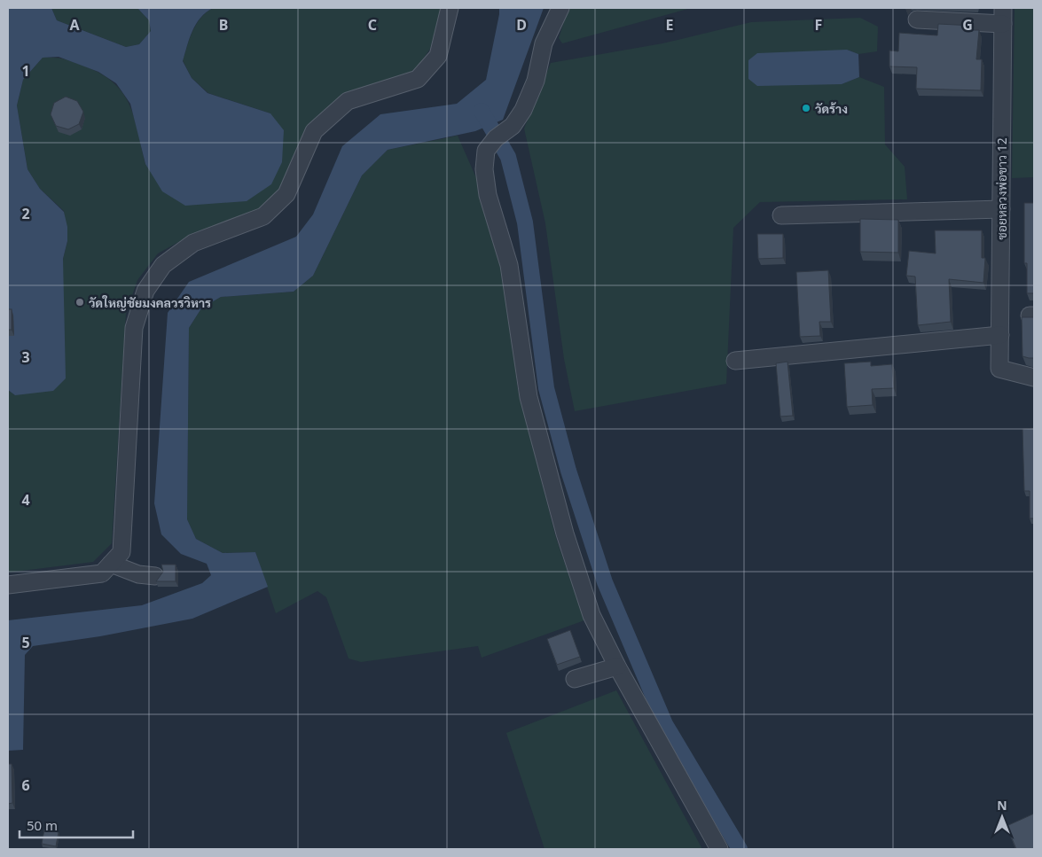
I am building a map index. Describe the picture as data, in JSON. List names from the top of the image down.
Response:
{
  "streets": {
    "street": ["ซอยหลวงพ่อขาว 12"]
  },
  "places": ["วัดร้าง", "วัดใหญ่ชัยมงคลวรวิหาร"],
  "scale_bar": "50 m",
  "north": "top",
  "grid": {
    "columns": [
      "A",
      "B",
      "C",
      "D",
      "E",
      "F",
      "G"
    ],
    "rows": [
      "1",
      "2",
      "3",
      "4",
      "5",
      "6"
    ]
  }
}
